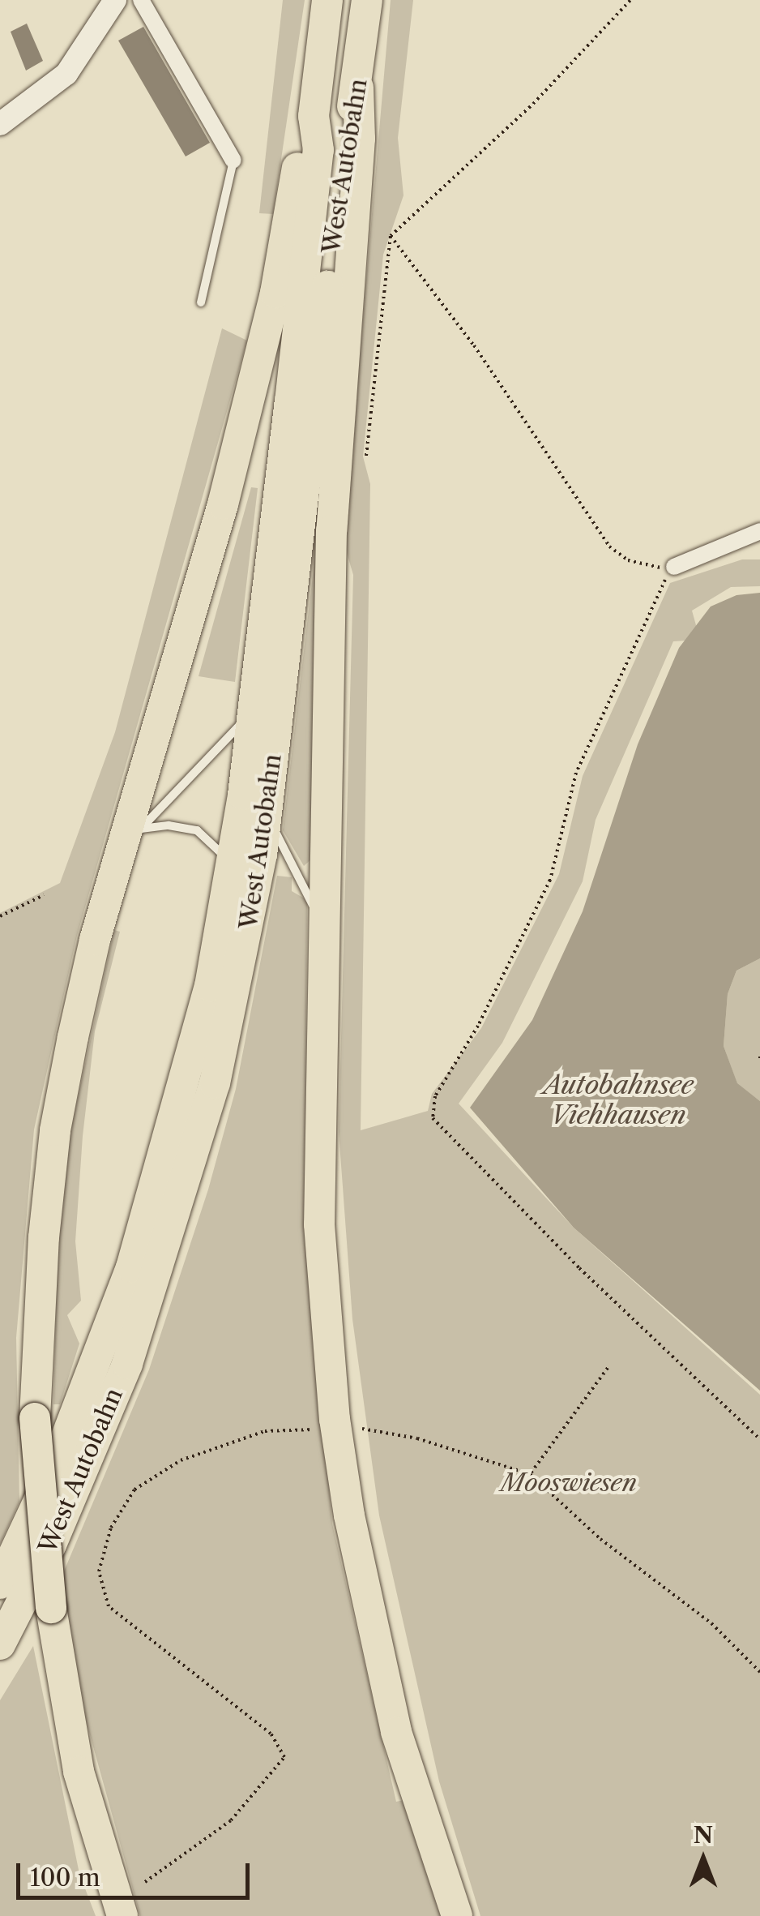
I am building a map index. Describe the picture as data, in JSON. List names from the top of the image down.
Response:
{
  "streets": {
    "highway": ["West Autobahn"]
  },
  "water": ["Autobahnsee Viehhausen"],
  "parks": ["Mooswiesen"],
  "scale_bar": "100 m",
  "north": "top"
}
